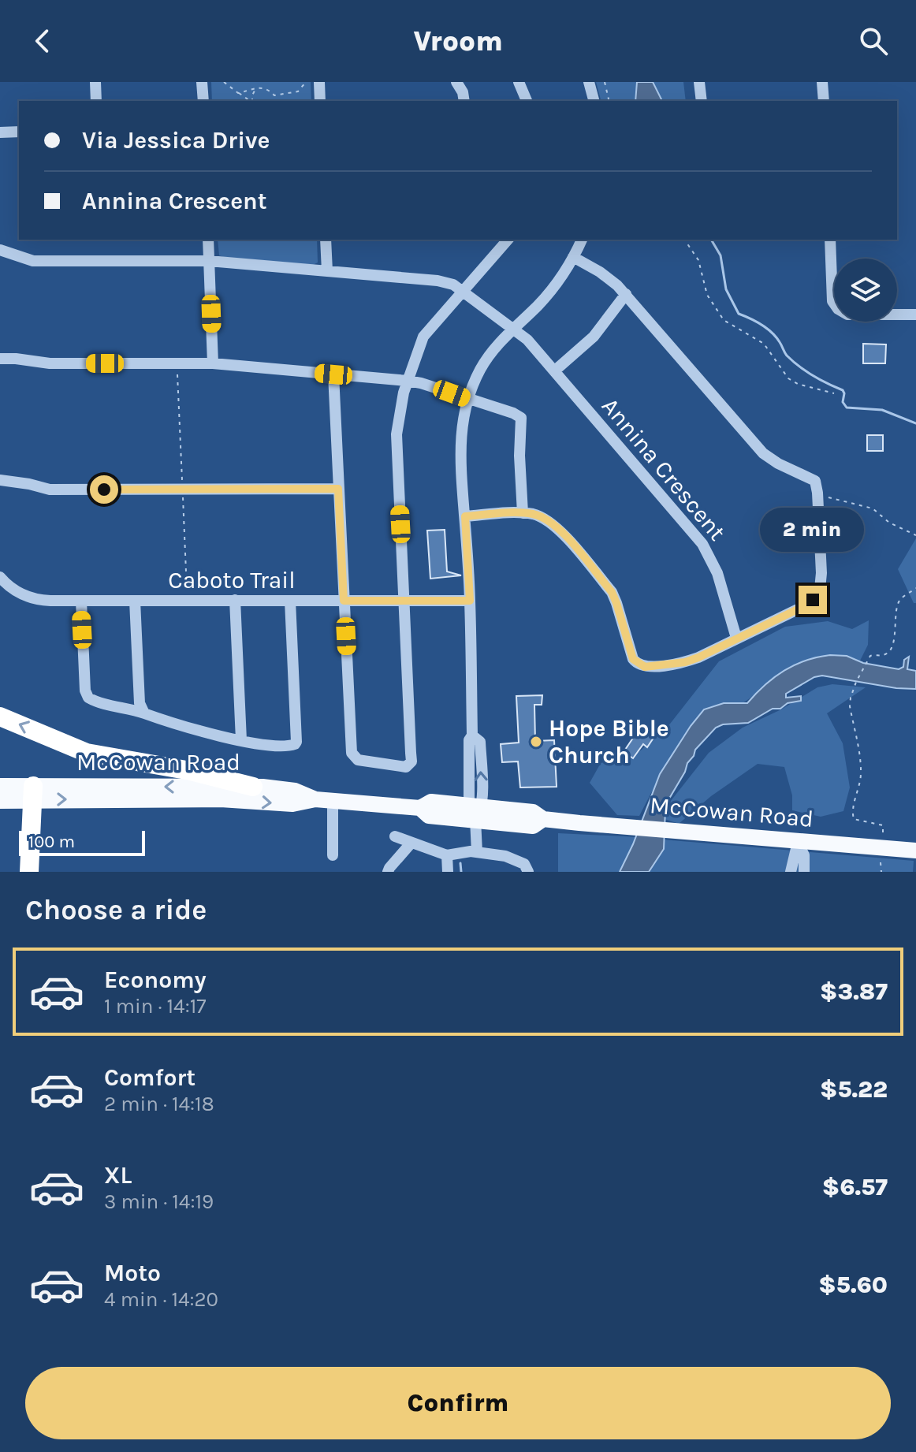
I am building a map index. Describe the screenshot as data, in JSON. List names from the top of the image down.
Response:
{
  "streets": {
    "main road": ["McCowan Road"],
    "street": ["Annina Crescent", "Caboto Trail"]
  },
  "places": ["Hope Bible Church"],
  "scale_bar": "100 m",
  "page": {
    "header": "Vroom",
    "banner": ["Via Jessica Drive", "Annina Crescent"],
    "bubble": "2 min",
    "scale": "100 m",
    "heading": "Choose a ride",
    "list": [
      {
        "name": "Economy",
        "note": "1 min · 14:17",
        "value": "$3.87"
      },
      {
        "name": "Comfort",
        "note": "2 min · 14:18",
        "value": "$5.22"
      },
      {
        "name": "XL",
        "note": "3 min · 14:19",
        "value": "$6.57"
      },
      {
        "name": "Moto",
        "note": "4 min · 14:20",
        "value": "$5.60"
      }
    ],
    "buttons": "Confirm"
  }
}
